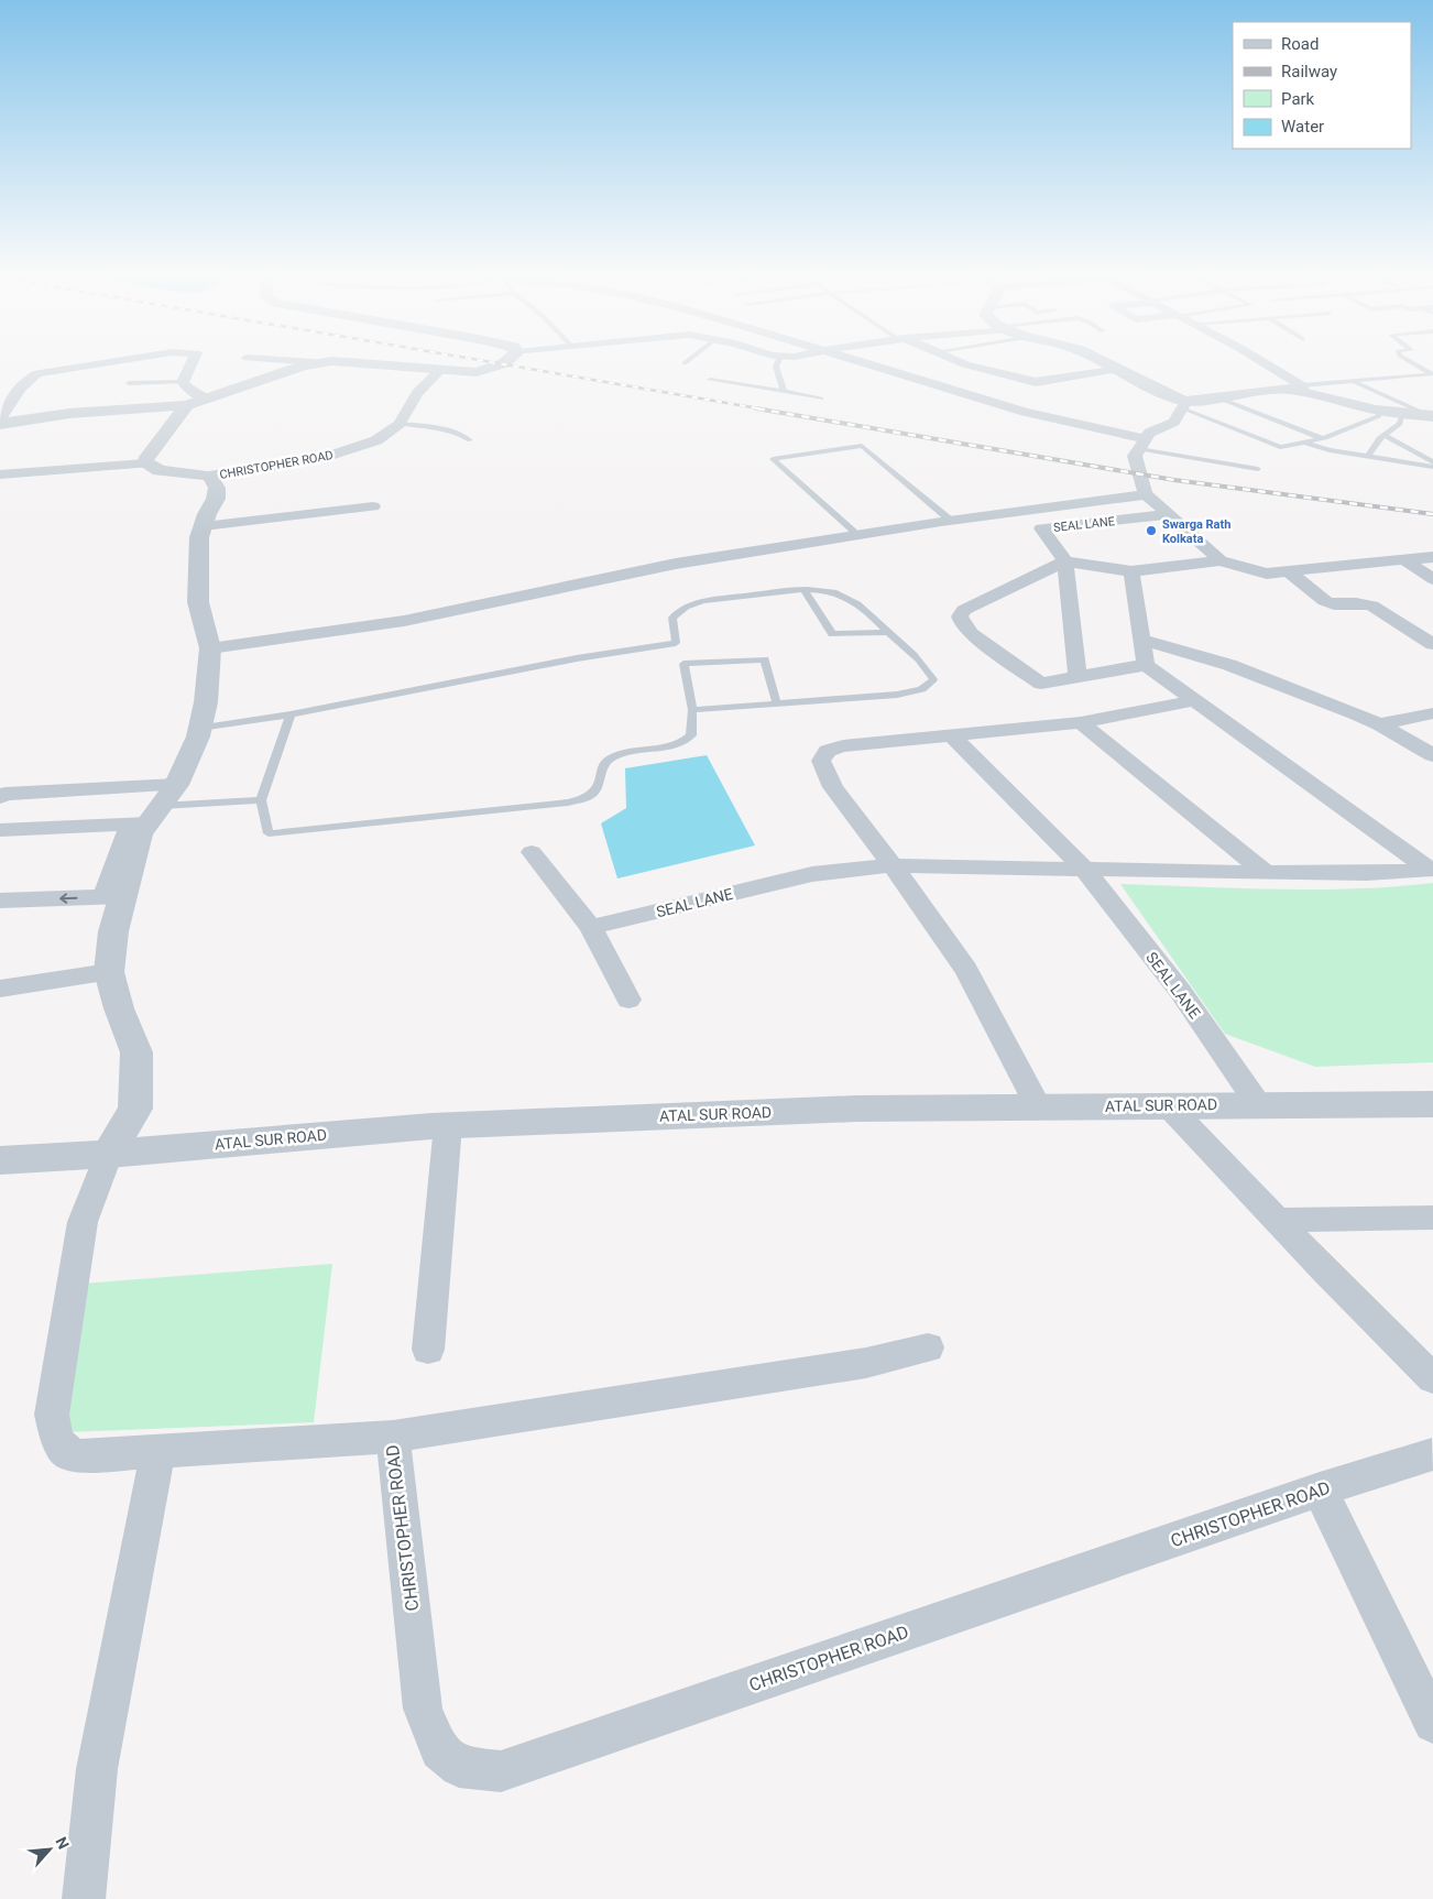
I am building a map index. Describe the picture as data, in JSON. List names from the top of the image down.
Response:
{
  "streets": {
    "street": ["CHRISTOPHER ROAD", "SEAL LANE", "ATAL SUR ROAD"]
  },
  "crossings": [
    ["CHRISTOPHER ROAD", "ATAL SUR ROAD"],
    ["SEAL LANE", "ATAL SUR ROAD"]
  ],
  "places": ["Swarga Rath Kolkata"],
  "legend": [
    "Road",
    "Railway",
    "Park",
    "Water"
  ],
  "north": "top right"
}
